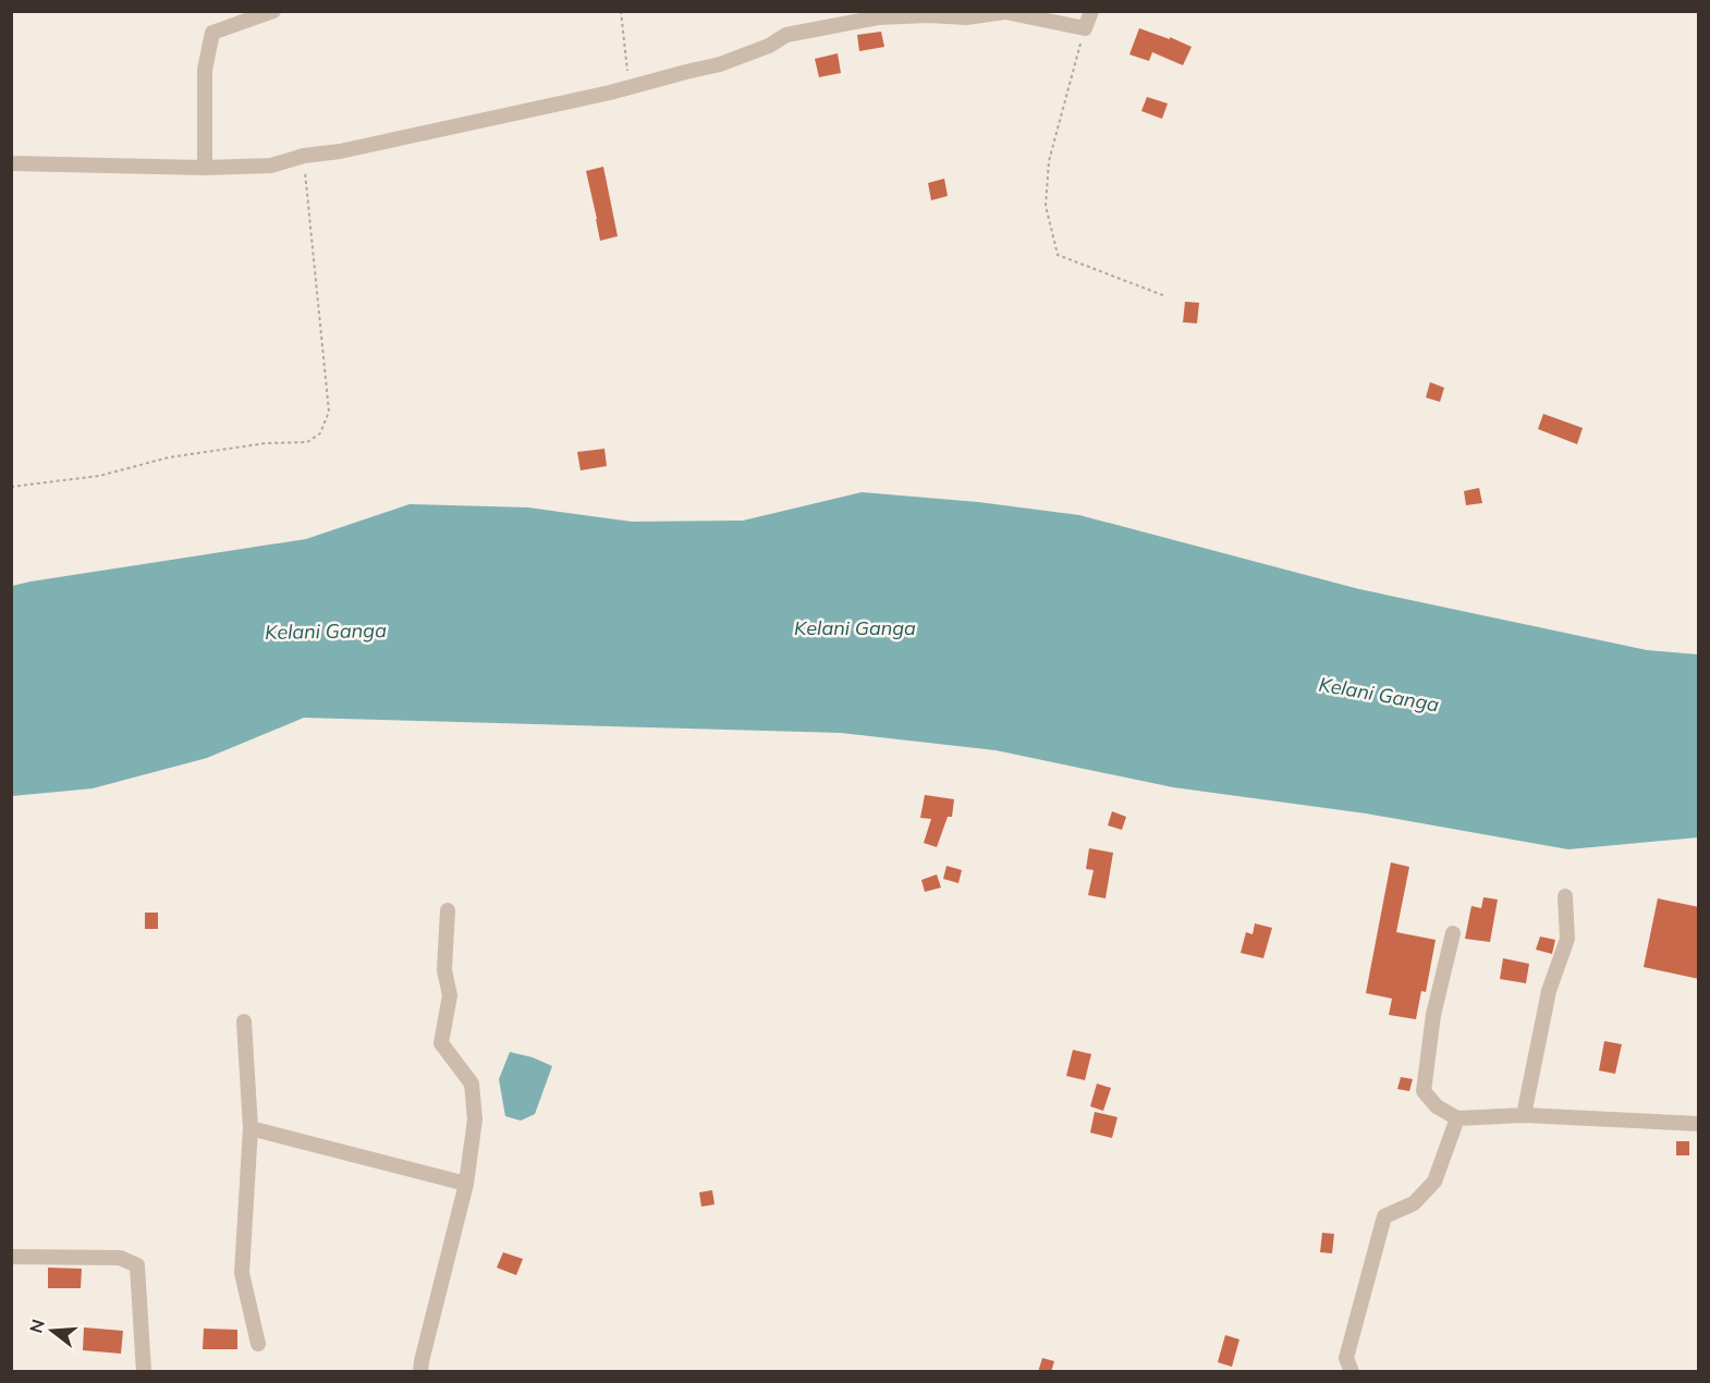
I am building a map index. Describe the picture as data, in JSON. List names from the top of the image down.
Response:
{
  "water": ["Kelani Ganga"],
  "north": "left"
}
